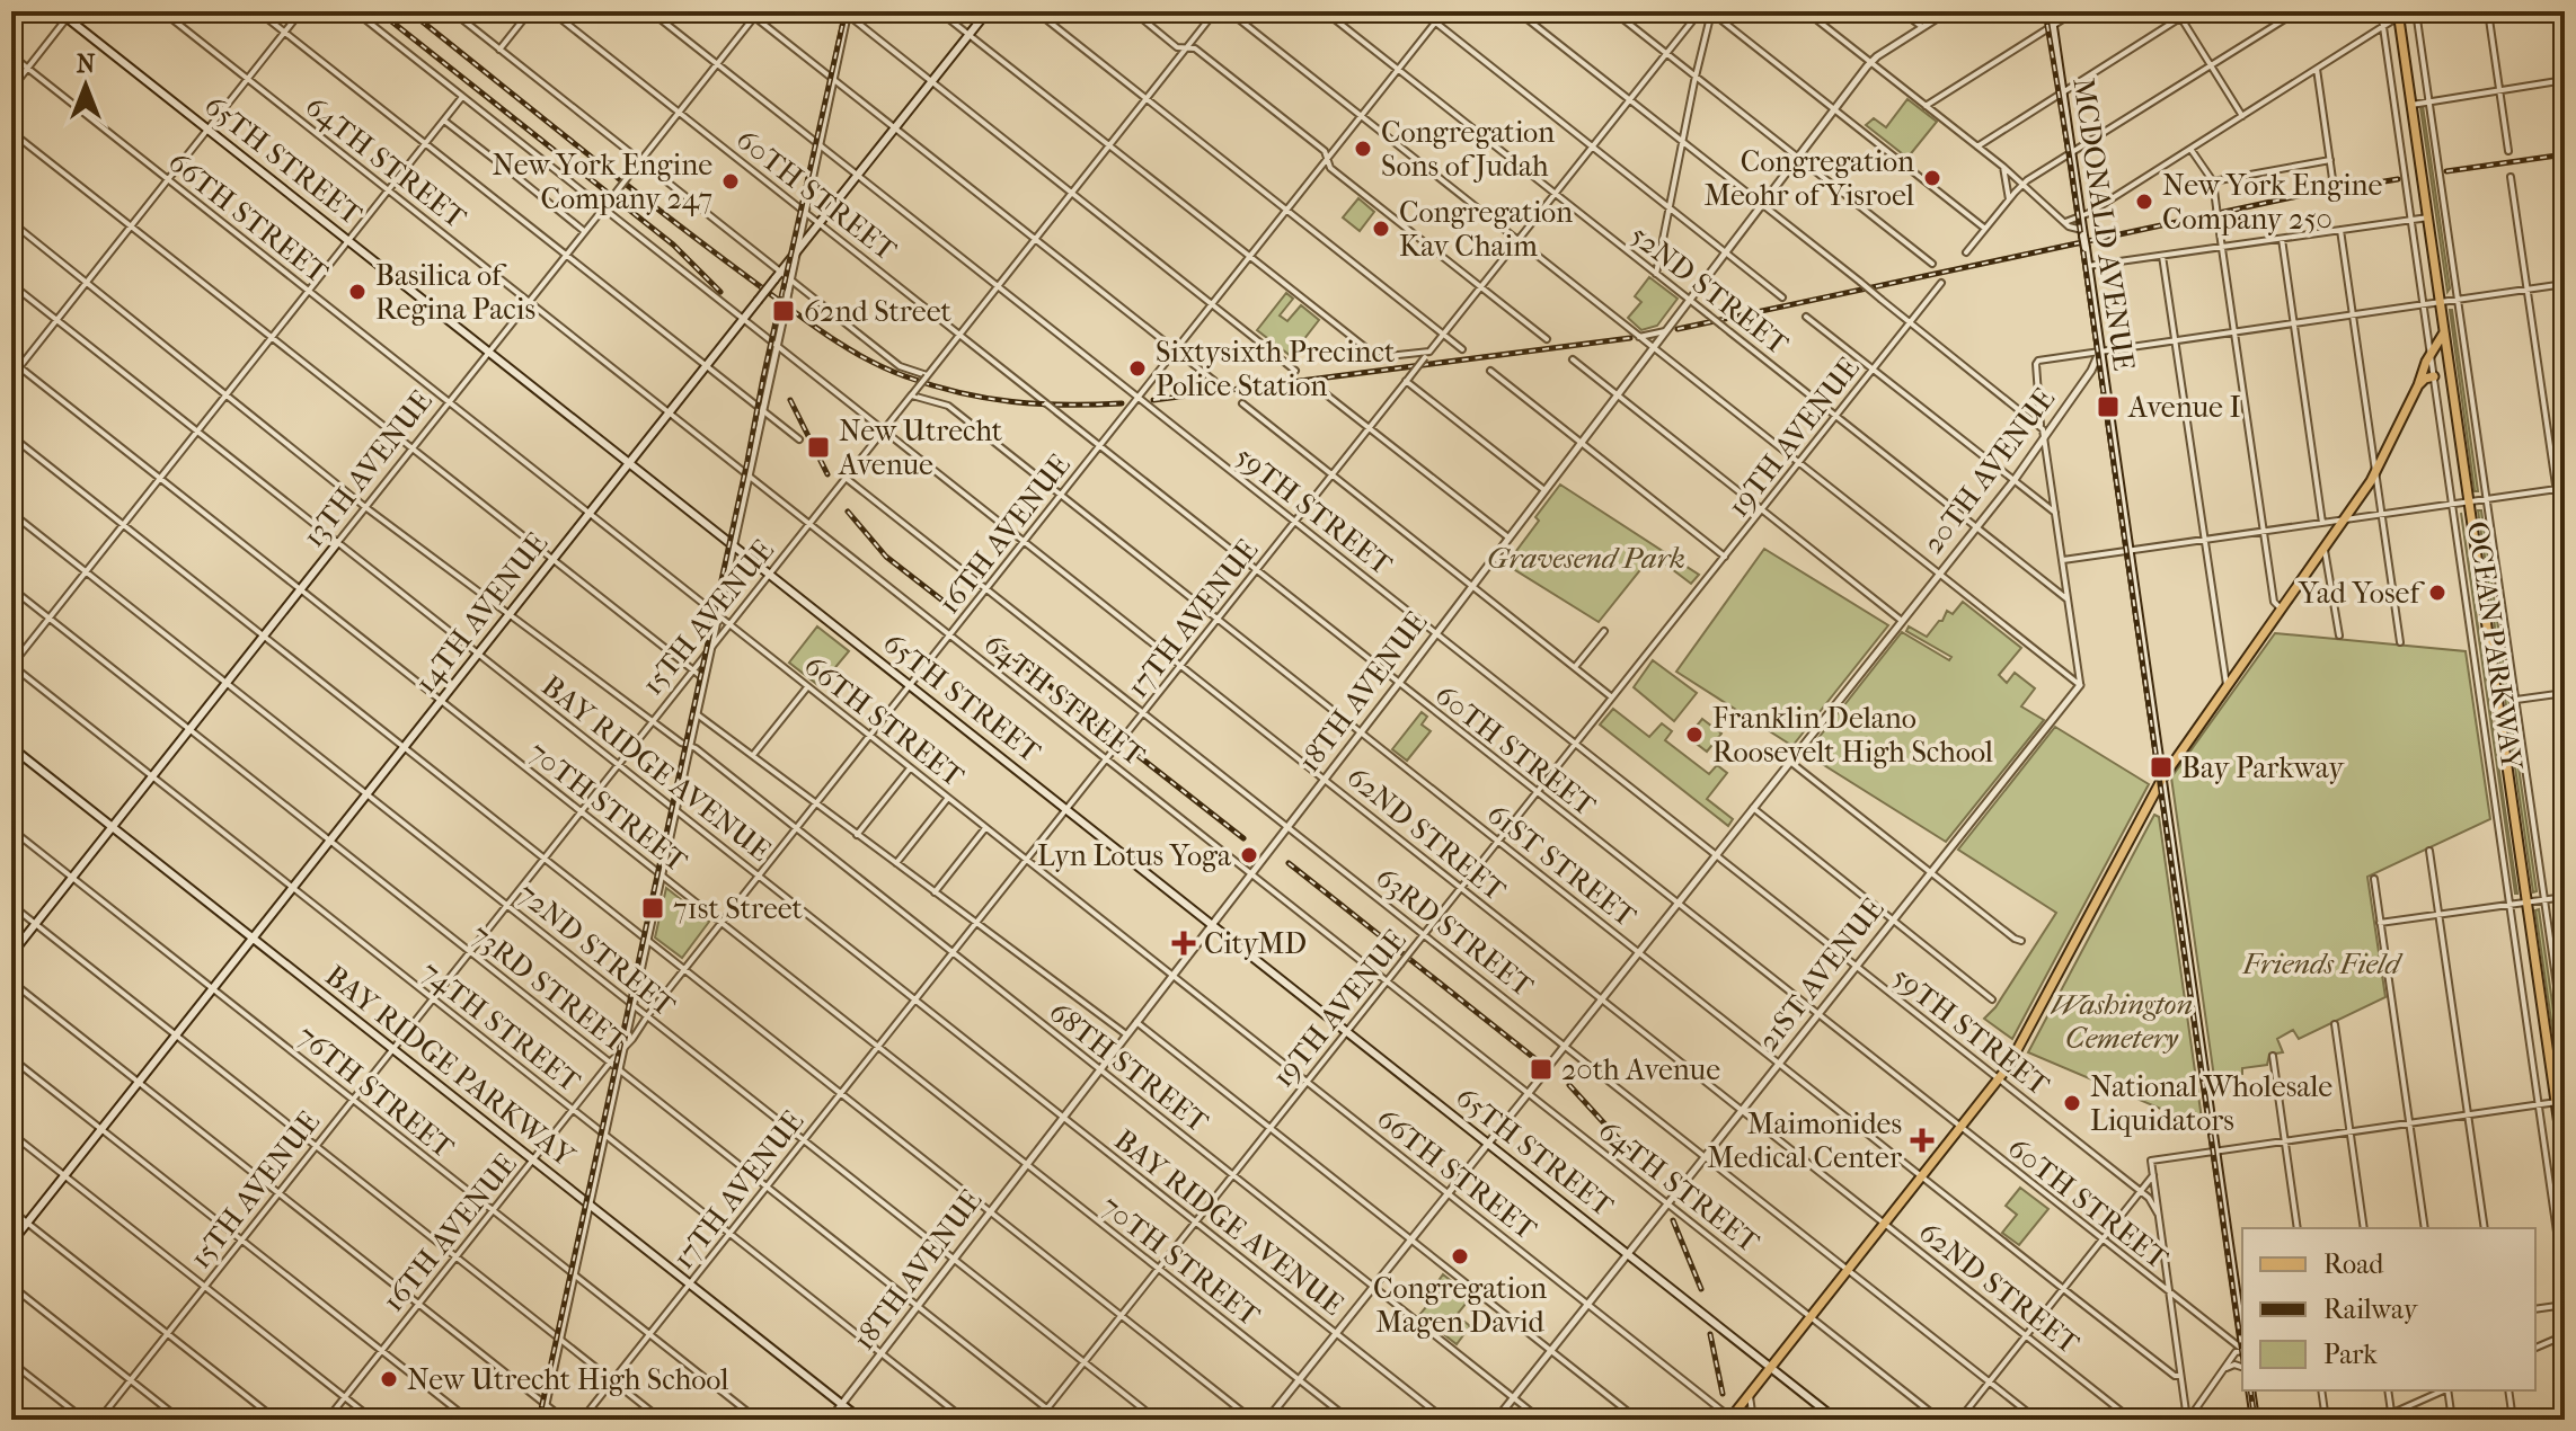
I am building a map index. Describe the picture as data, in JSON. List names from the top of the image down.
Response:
{
  "streets": {
    "main road": [
      "65TH STREET",
      "MCDONALD AVENUE",
      "13TH AVENUE",
      "14TH AVENUE",
      "OCEAN PARKWAY",
      "BAY RIDGE PARKWAY"
    ],
    "street": [
      "64TH STREET",
      "60TH STREET",
      "66TH STREET",
      "52ND STREET",
      "19TH AVENUE",
      "20TH AVENUE",
      "59TH STREET",
      "16TH AVENUE",
      "15TH AVENUE",
      "17TH AVENUE",
      "18TH AVENUE",
      "BAY RIDGE AVENUE",
      "70TH STREET",
      "62ND STREET",
      "61ST STREET",
      "63RD STREET",
      "72ND STREET",
      "21ST AVENUE",
      "73RD STREET",
      "74TH STREET",
      "68TH STREET",
      "76TH STREET"
    ]
  },
  "crossings": [
    ["65TH STREET", "19TH AVENUE"],
    ["65TH STREET", "13TH AVENUE"],
    ["65TH STREET", "20TH AVENUE"],
    ["65TH STREET", "16TH AVENUE"],
    ["65TH STREET", "14TH AVENUE"],
    ["65TH STREET", "15TH AVENUE"],
    ["65TH STREET", "17TH AVENUE"],
    ["65TH STREET", "18TH AVENUE"],
    ["65TH STREET", "21ST AVENUE"],
    ["64TH STREET", "19TH AVENUE"],
    ["64TH STREET", "13TH AVENUE"],
    ["64TH STREET", "20TH AVENUE"],
    ["64TH STREET", "16TH AVENUE"],
    ["64TH STREET", "14TH AVENUE"],
    ["64TH STREET", "15TH AVENUE"],
    ["64TH STREET", "17TH AVENUE"],
    ["64TH STREET", "18TH AVENUE"],
    ["64TH STREET", "21ST AVENUE"],
    ["60TH STREET", "19TH AVENUE"],
    ["60TH STREET", "13TH AVENUE"],
    ["60TH STREET", "20TH AVENUE"],
    ["60TH STREET", "16TH AVENUE"],
    ["60TH STREET", "14TH AVENUE"],
    ["60TH STREET", "15TH AVENUE"],
    ["60TH STREET", "17TH AVENUE"],
    ["60TH STREET", "18TH AVENUE"],
    ["60TH STREET", "21ST AVENUE"],
    ["66TH STREET", "19TH AVENUE"],
    ["66TH STREET", "13TH AVENUE"],
    ["66TH STREET", "20TH AVENUE"],
    ["66TH STREET", "16TH AVENUE"],
    ["66TH STREET", "14TH AVENUE"],
    ["66TH STREET", "15TH AVENUE"],
    ["66TH STREET", "17TH AVENUE"],
    ["66TH STREET", "18TH AVENUE"],
    ["66TH STREET", "21ST AVENUE"],
    ["MCDONALD AVENUE", "20TH AVENUE"],
    ["52ND STREET", "19TH AVENUE"],
    ["52ND STREET", "20TH AVENUE"],
    ["52ND STREET", "16TH AVENUE"],
    ["52ND STREET", "17TH AVENUE"],
    ["52ND STREET", "18TH AVENUE"],
    ["19TH AVENUE", "59TH STREET"],
    ["19TH AVENUE", "BAY RIDGE AVENUE"],
    ["19TH AVENUE", "70TH STREET"],
    ["19TH AVENUE", "62ND STREET"],
    ["19TH AVENUE", "61ST STREET"],
    ["19TH AVENUE", "63RD STREET"],
    ["19TH AVENUE", "72ND STREET"],
    ["19TH AVENUE", "73RD STREET"],
    ["19TH AVENUE", "68TH STREET"],
    ["13TH AVENUE", "59TH STREET"],
    ["13TH AVENUE", "BAY RIDGE AVENUE"],
    ["13TH AVENUE", "70TH STREET"],
    ["13TH AVENUE", "62ND STREET"],
    ["13TH AVENUE", "72ND STREET"],
    ["13TH AVENUE", "73RD STREET"],
    ["13TH AVENUE", "74TH STREET"],
    ["13TH AVENUE", "BAY RIDGE PARKWAY"],
    ["13TH AVENUE", "68TH STREET"],
    ["13TH AVENUE", "76TH STREET"],
    ["20TH AVENUE", "59TH STREET"],
    ["20TH AVENUE", "BAY RIDGE AVENUE"],
    ["20TH AVENUE", "70TH STREET"],
    ["20TH AVENUE", "62ND STREET"],
    ["20TH AVENUE", "61ST STREET"],
    ["20TH AVENUE", "63RD STREET"],
    ["20TH AVENUE", "68TH STREET"],
    ["59TH STREET", "16TH AVENUE"],
    ["59TH STREET", "14TH AVENUE"],
    ["59TH STREET", "15TH AVENUE"],
    ["59TH STREET", "17TH AVENUE"],
    ["59TH STREET", "18TH AVENUE"],
    ["59TH STREET", "21ST AVENUE"],
    ["16TH AVENUE", "BAY RIDGE AVENUE"],
    ["16TH AVENUE", "70TH STREET"],
    ["16TH AVENUE", "62ND STREET"],
    ["16TH AVENUE", "61ST STREET"],
    ["16TH AVENUE", "63RD STREET"],
    ["16TH AVENUE", "72ND STREET"],
    ["16TH AVENUE", "73RD STREET"],
    ["16TH AVENUE", "74TH STREET"],
    ["16TH AVENUE", "BAY RIDGE PARKWAY"],
    ["16TH AVENUE", "68TH STREET"],
    ["16TH AVENUE", "76TH STREET"],
    ["14TH AVENUE", "BAY RIDGE AVENUE"],
    ["14TH AVENUE", "70TH STREET"],
    ["14TH AVENUE", "62ND STREET"],
    ["14TH AVENUE", "72ND STREET"],
    ["14TH AVENUE", "73RD STREET"],
    ["14TH AVENUE", "74TH STREET"],
    ["14TH AVENUE", "BAY RIDGE PARKWAY"],
    ["14TH AVENUE", "68TH STREET"],
    ["14TH AVENUE", "76TH STREET"],
    ["15TH AVENUE", "BAY RIDGE AVENUE"],
    ["15TH AVENUE", "70TH STREET"],
    ["15TH AVENUE", "62ND STREET"],
    ["15TH AVENUE", "61ST STREET"],
    ["15TH AVENUE", "63RD STREET"],
    ["15TH AVENUE", "72ND STREET"],
    ["15TH AVENUE", "73RD STREET"],
    ["15TH AVENUE", "74TH STREET"],
    ["15TH AVENUE", "BAY RIDGE PARKWAY"],
    ["15TH AVENUE", "68TH STREET"],
    ["15TH AVENUE", "76TH STREET"],
    ["17TH AVENUE", "BAY RIDGE AVENUE"],
    ["17TH AVENUE", "70TH STREET"],
    ["17TH AVENUE", "62ND STREET"],
    ["17TH AVENUE", "61ST STREET"],
    ["17TH AVENUE", "63RD STREET"],
    ["17TH AVENUE", "72ND STREET"],
    ["17TH AVENUE", "73RD STREET"],
    ["17TH AVENUE", "74TH STREET"],
    ["17TH AVENUE", "BAY RIDGE PARKWAY"],
    ["17TH AVENUE", "68TH STREET"],
    ["17TH AVENUE", "76TH STREET"],
    ["18TH AVENUE", "BAY RIDGE AVENUE"],
    ["18TH AVENUE", "70TH STREET"],
    ["18TH AVENUE", "62ND STREET"],
    ["18TH AVENUE", "61ST STREET"],
    ["18TH AVENUE", "63RD STREET"],
    ["18TH AVENUE", "72ND STREET"],
    ["18TH AVENUE", "73RD STREET"],
    ["18TH AVENUE", "74TH STREET"],
    ["18TH AVENUE", "BAY RIDGE PARKWAY"],
    ["18TH AVENUE", "68TH STREET"],
    ["62ND STREET", "21ST AVENUE"],
    ["61ST STREET", "21ST AVENUE"],
    ["63RD STREET", "21ST AVENUE"],
    ["21ST AVENUE", "68TH STREET"]
  ],
  "parks": ["Gravesend Park", "Friends Field", "Washington Cemetery"],
  "places": {
    "other": [
      "Congregation Sons of Judah",
      "Congregation Meohr of Yisroel",
      "New York Engine Company 247",
      "New York Engine Company 250",
      "Congregation Kav Chaim",
      "Basilica of Regina Pacis",
      "Sixtysixth Precinct Police Station",
      "Yad Yosef",
      "Franklin Delano Roosevelt High School",
      "Lyn Lotus Yoga",
      "National Wholesale Liquidators",
      "Congregation Magen David",
      "New Utrecht High School"
    ],
    "transit": [
      "62nd Street",
      "Avenue I",
      "New Utrecht Avenue",
      "Bay Parkway",
      "71st Street",
      "20th Avenue"
    ],
    "health": ["CityMD", "Maimonides Medical Center"]
  },
  "legend": ["Road", "Railway", "Park"],
  "north": "top"
}
